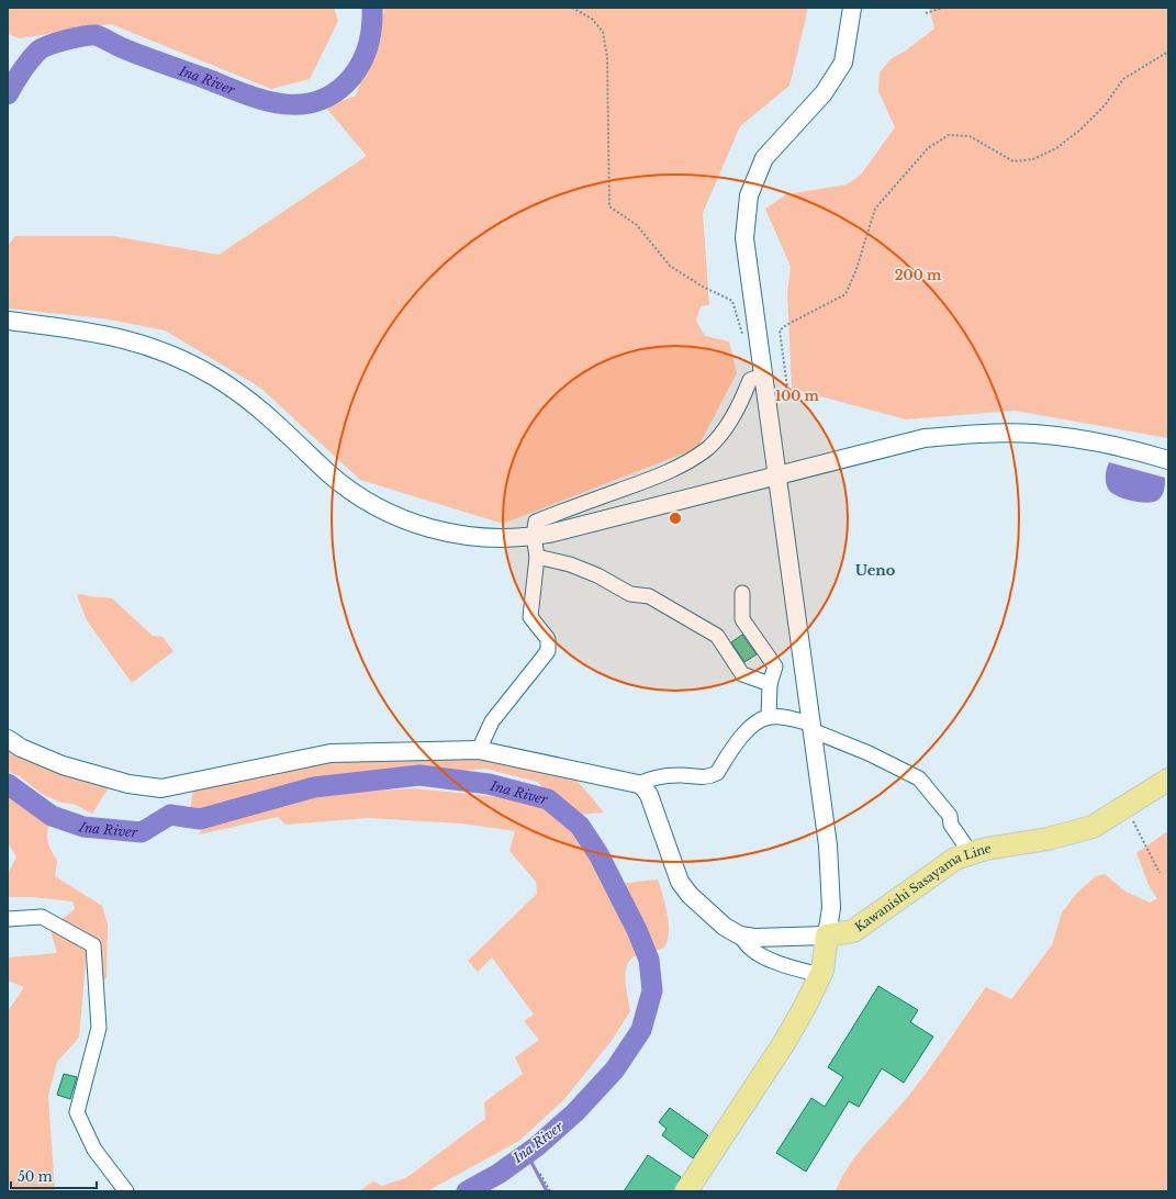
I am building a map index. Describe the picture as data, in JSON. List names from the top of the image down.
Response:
{
  "streets": {
    "main road": ["Kawanishi Sasayama Line"]
  },
  "districts": ["Ueno"],
  "water": ["Ina River"],
  "scale_bar": "50 m",
  "rings": ["200 m", "100 m"]
}
